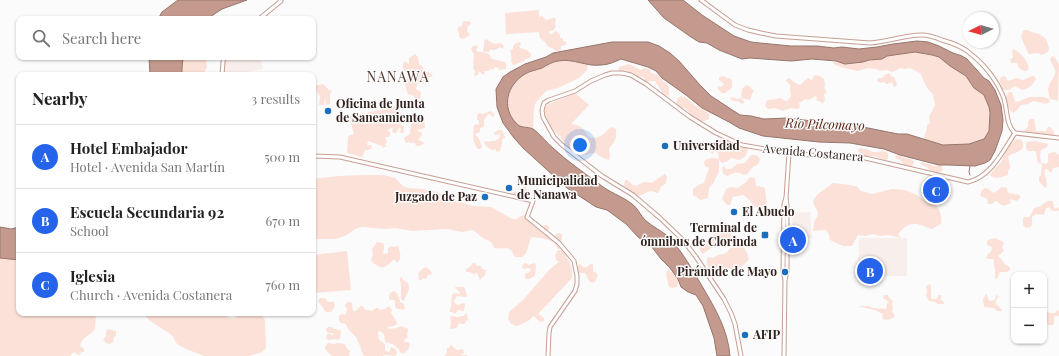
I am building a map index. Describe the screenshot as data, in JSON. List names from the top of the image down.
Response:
{
  "streets": {
    "street": ["Avenida Costanera"]
  },
  "districts": ["NANAWA"],
  "water": ["Río Pilcomayo"],
  "places": {
    "other": [
      "Oficina de Junta de Saneamiento",
      "Universidad",
      "Municipalidad de Nanawa",
      "Juzgado de Paz",
      "El Abuelo",
      "Pirámide de Mayo",
      "AFIP"
    ],
    "transit": ["Terminal de ómnibus de Clorinda"]
  },
  "north": "left",
  "page": {
    "search": "Search here",
    "heading": ["Nearby", "3 results"],
    "list": [
      {
        "mark": "A",
        "name": "Hotel Embajador",
        "note": "Hotel · Avenida San Martín",
        "value": "500 m"
      },
      {
        "mark": "B",
        "name": "Escuela Secundaria 92",
        "note": "School",
        "value": "670 m"
      },
      {
        "mark": "C",
        "name": "Iglesia",
        "note": "Church · Avenida Costanera",
        "value": "760 m"
      }
    ],
    "pins": ["C", "A", "B"],
    "map_buttons": ["+", "−"]
  }
}
